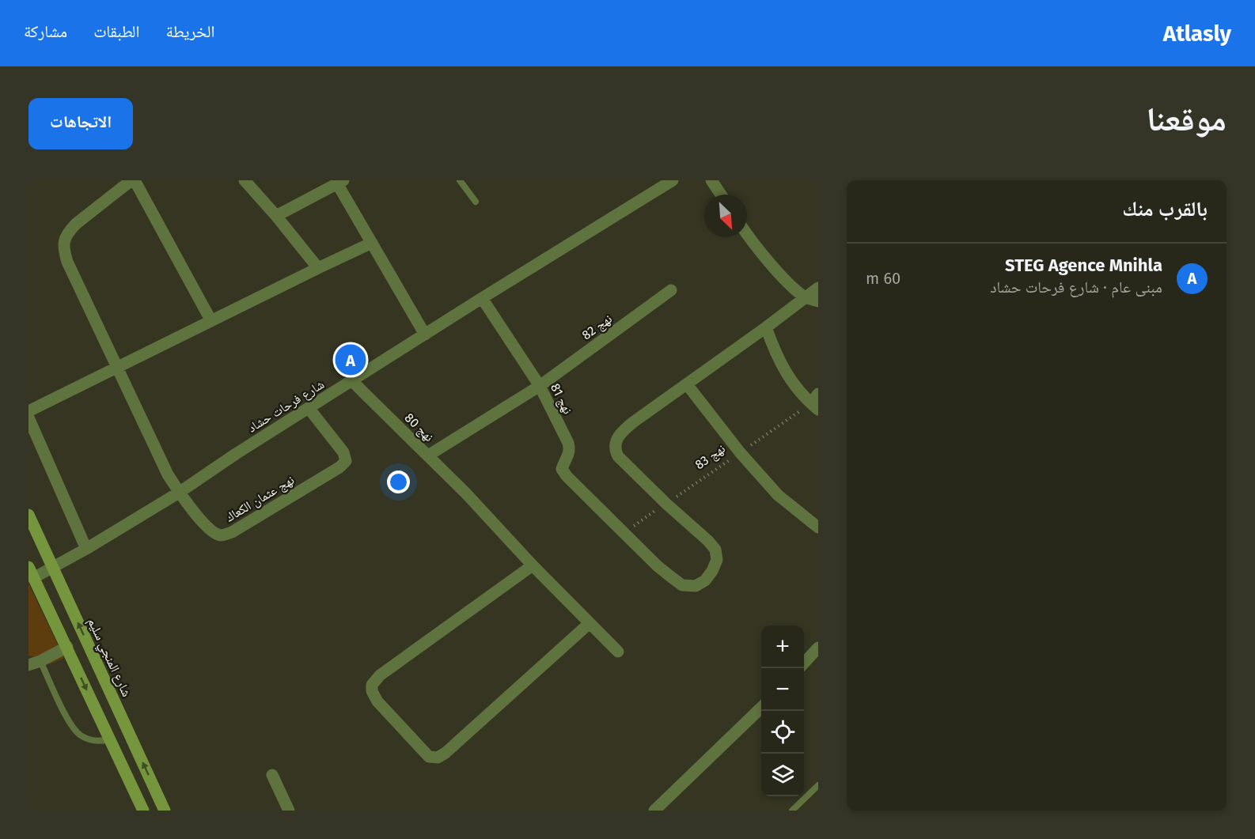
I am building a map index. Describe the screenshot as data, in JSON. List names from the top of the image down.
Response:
{
  "streets": {
    "main road": ["شارع المنجي سليم"],
    "street": [
      "نهج 82",
      "نهج 81",
      "شارع فرحات حشاد",
      "نهج 80",
      "نهج عثمان الكعاك"
    ],
    "path": ["نهج 83"]
  },
  "crossings": [
    ["نهج 82", "نهج 81"],
    ["نهج 82", "نهج 80"],
    ["نهج 81", "شارع فرحات حشاد"],
    ["نهج 81", "نهج 83"],
    ["شارع فرحات حشاد", "نهج 80"],
    ["شارع فرحات حشاد", "نهج عثمان الكعاك"],
    ["شارع فرحات حشاد", "شارع المنجي سليم"]
  ],
  "north": "bottom right",
  "page": {
    "header": "Atlasly",
    "nav": ["الخريطة", "الطبقات", "مشاركة"],
    "title": "موقعنا",
    "buttons": "الاتجاهات",
    "heading": "بالقرب منك",
    "list": [
      {
        "mark": "A",
        "name": "STEG Agence Mnihla",
        "note": "مبنى عام · شارع فرحات حشاد",
        "value": "60 m"
      }
    ],
    "pins": "A",
    "map_buttons": ["+", "−"]
  }
}
